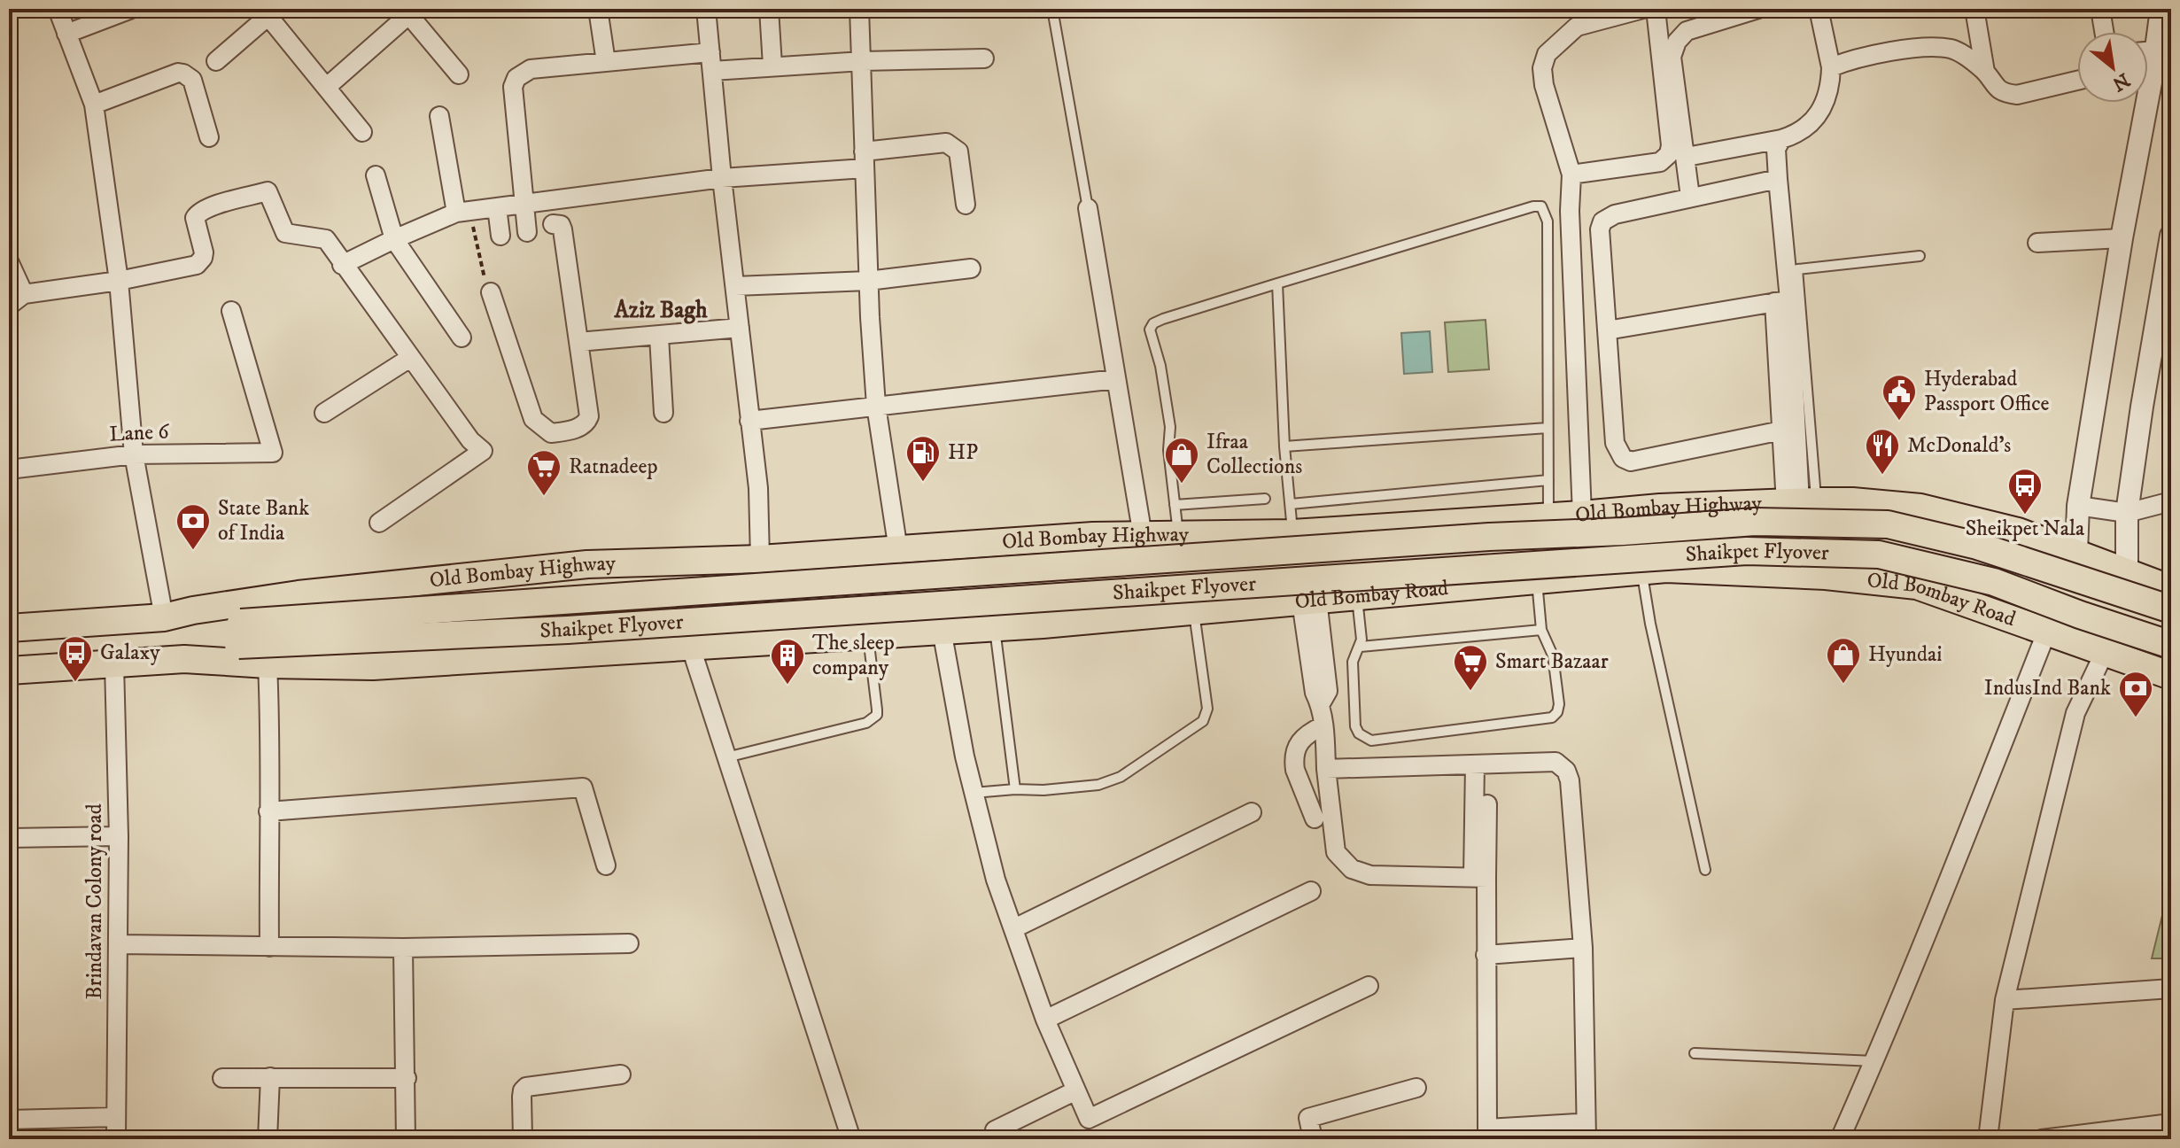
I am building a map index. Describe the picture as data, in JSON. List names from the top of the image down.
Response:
{
  "streets": {
    "main road": ["Old Bombay Highway", "Shaikpet Flyover", "Old Bombay Road"],
    "street": ["Lane 6", "Brindavan Colony road"]
  },
  "crossings": [
    ["Old Bombay Highway", "Shaikpet Flyover"]
  ],
  "districts": ["Aziz Bagh"],
  "places": {
    "public building": ["Hyderabad Passport Office"],
    "restaurant": ["McDonald's"],
    "fuel station": ["HP"],
    "shop": ["Ifraa Collections", "Hyundai"],
    "supermarket": ["Ratnadeep", "Smart Bazaar"],
    "bus stop": ["Sheikpet Nala", "Galaxy"],
    "bank": ["State Bank of India", "IndusInd Bank"],
    "building": ["The sleep company"]
  },
  "north": "bottom right"
}
